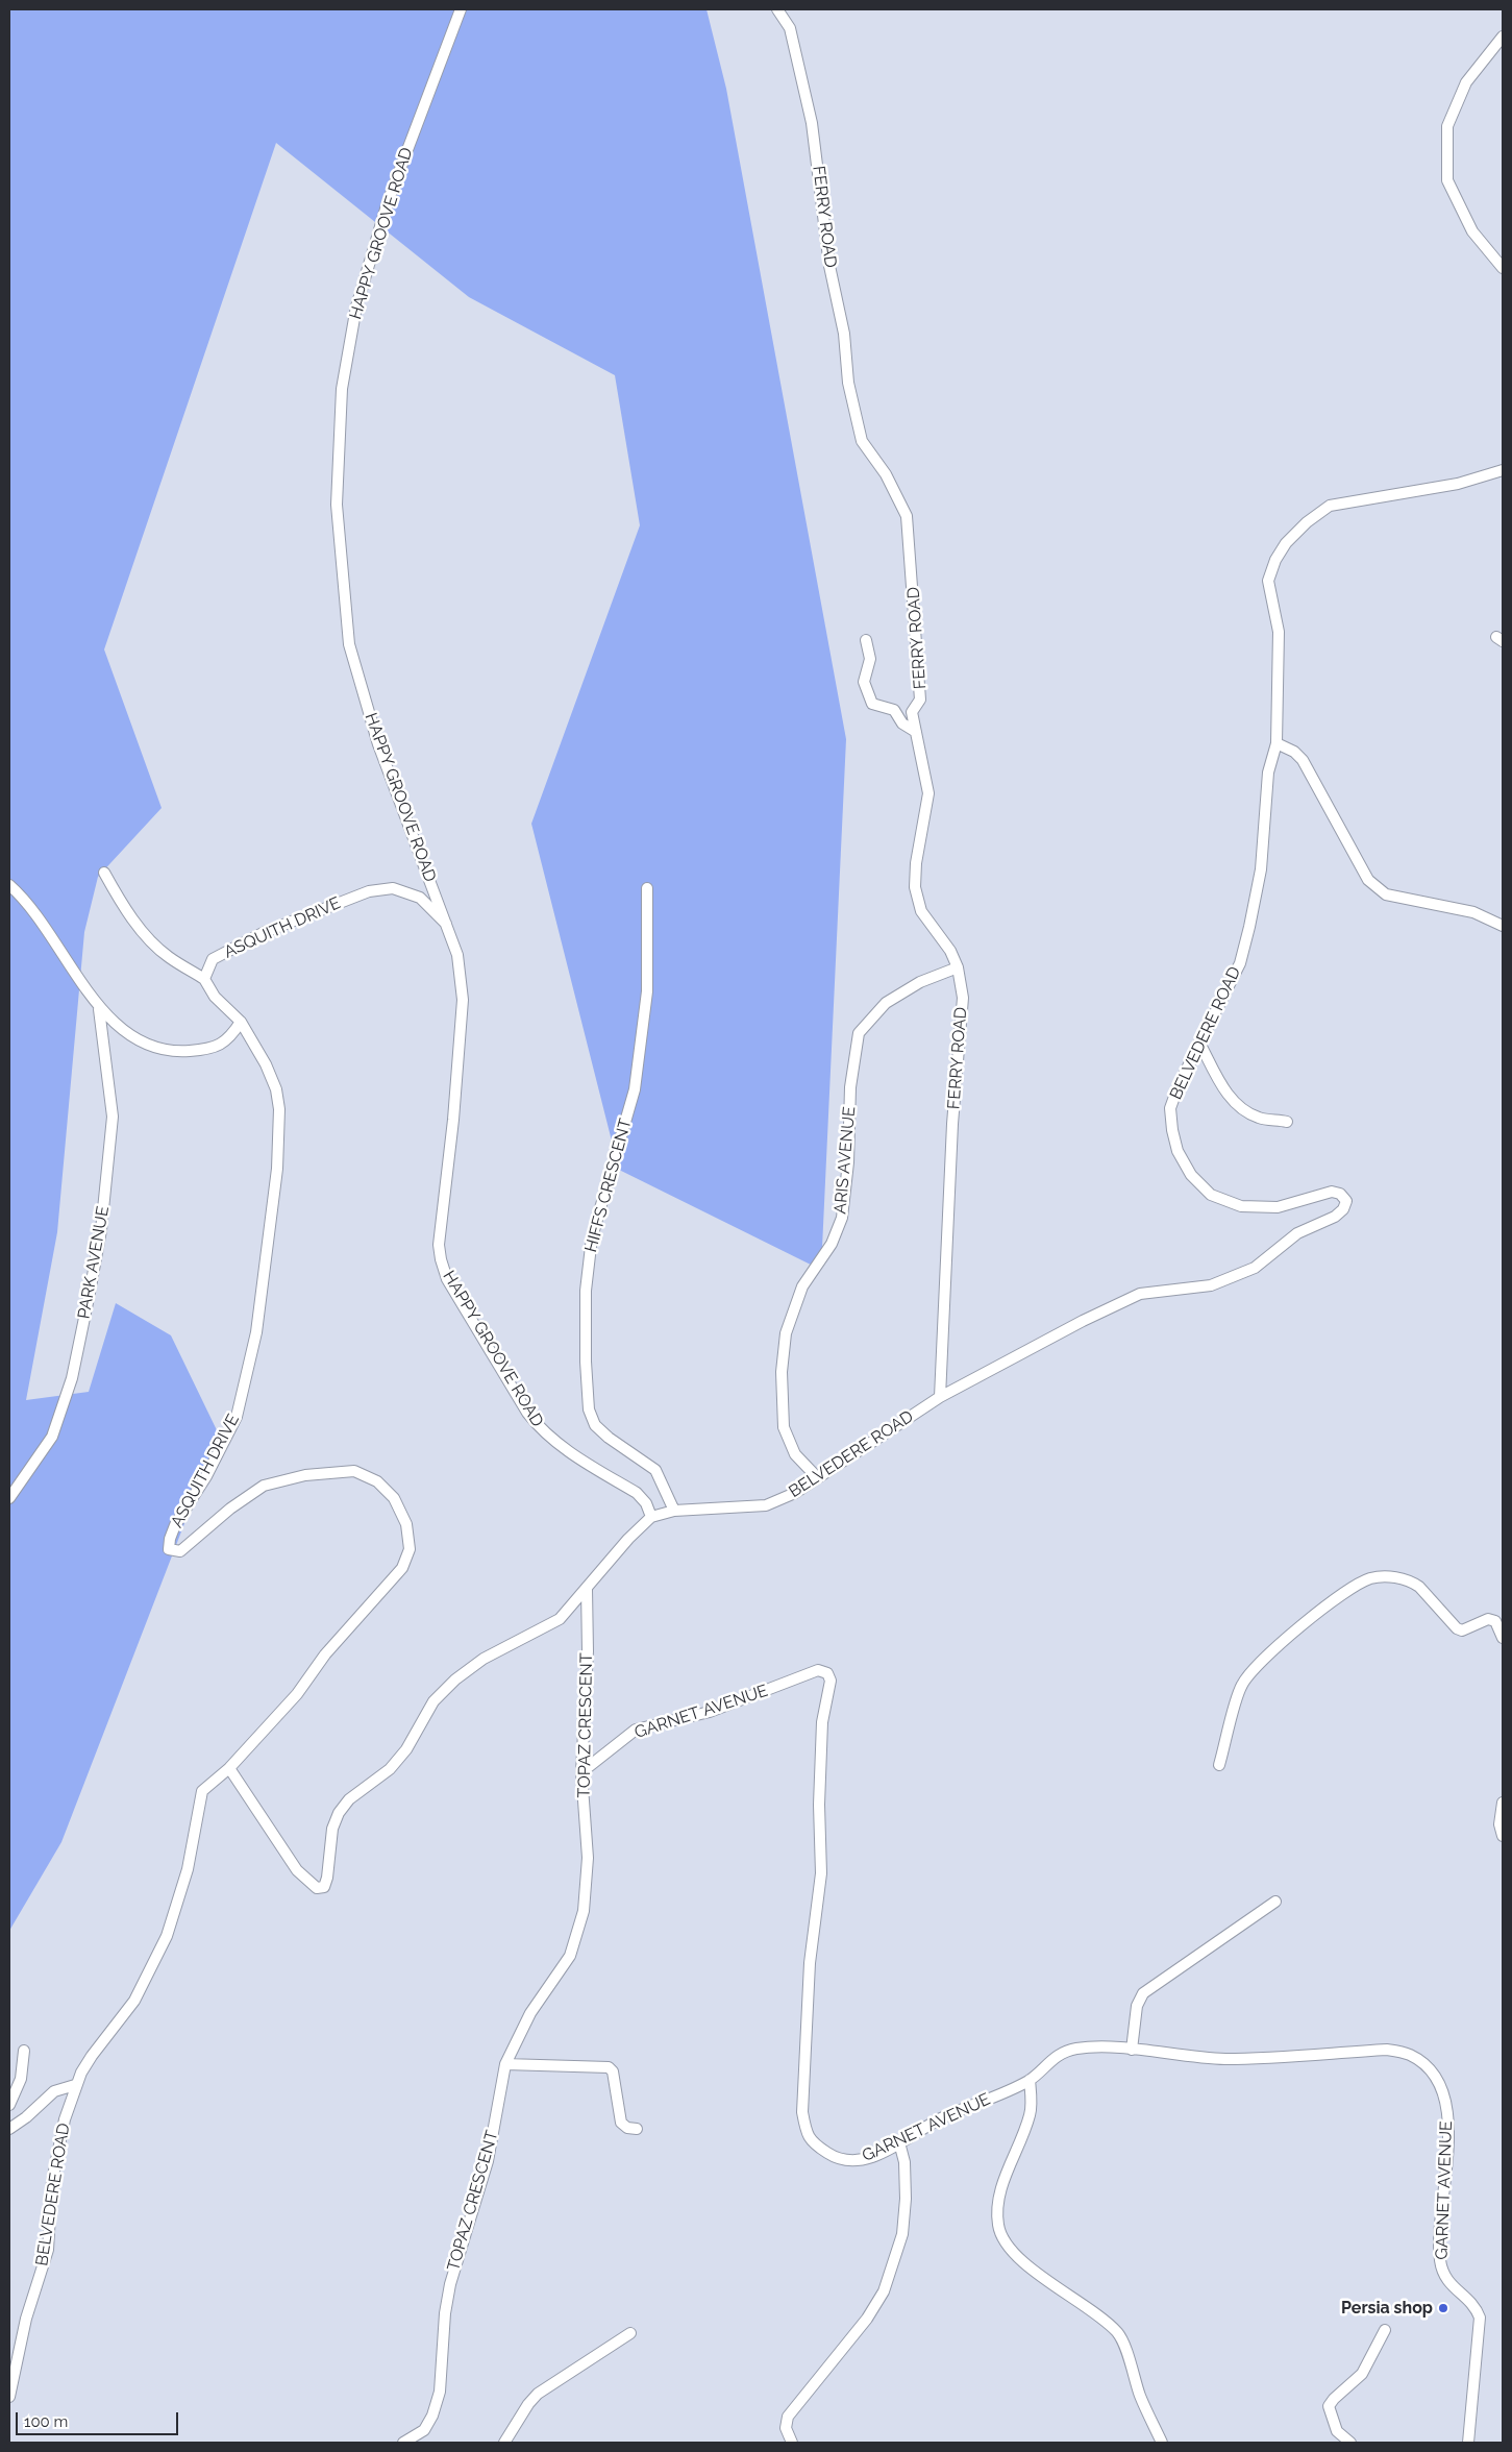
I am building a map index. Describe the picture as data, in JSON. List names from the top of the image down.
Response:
{
  "streets": {
    "street": [
      "FERRY ROAD",
      "HAPPY GROOVE ROAD",
      "ASQUITH DRIVE",
      "BELVEDERE ROAD",
      "ARIS AVENUE",
      "HIFFS CRESCENT",
      "PARK AVENUE",
      "GARNET AVENUE",
      "TOPAZ CRESCENT"
    ]
  },
  "crossings": [
    ["FERRY ROAD", "BELVEDERE ROAD"],
    ["FERRY ROAD", "ARIS AVENUE"],
    ["HAPPY GROOVE ROAD", "ASQUITH DRIVE"],
    ["HAPPY GROOVE ROAD", "BELVEDERE ROAD"],
    ["ASQUITH DRIVE", "BELVEDERE ROAD"],
    ["BELVEDERE ROAD", "ARIS AVENUE"],
    ["BELVEDERE ROAD", "HIFFS CRESCENT"],
    ["BELVEDERE ROAD", "TOPAZ CRESCENT"],
    ["GARNET AVENUE", "TOPAZ CRESCENT"]
  ],
  "places": ["Persia shop"],
  "scale_bar": "100 m"
}
